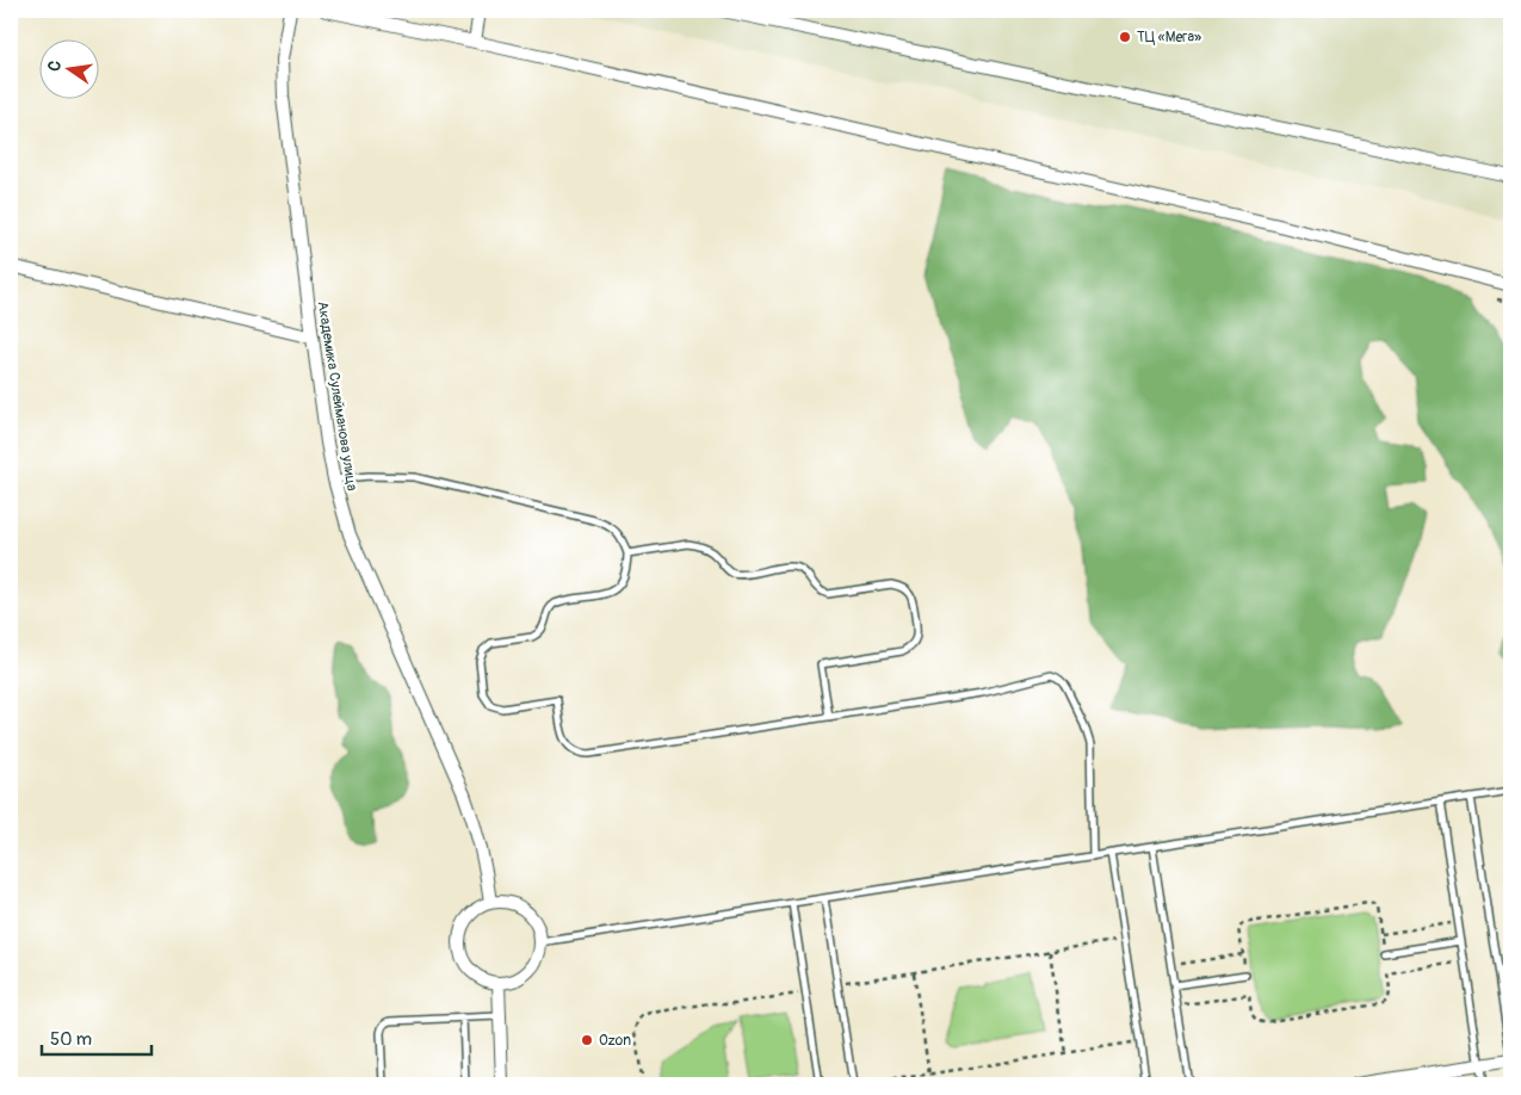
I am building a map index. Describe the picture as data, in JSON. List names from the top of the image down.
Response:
{
  "streets": {
    "street": ["Академика Сулейманова улица"]
  },
  "places": ["ТЦ «Мега»", "Ozon"],
  "scale_bar": "50 m",
  "north": "left"
}
